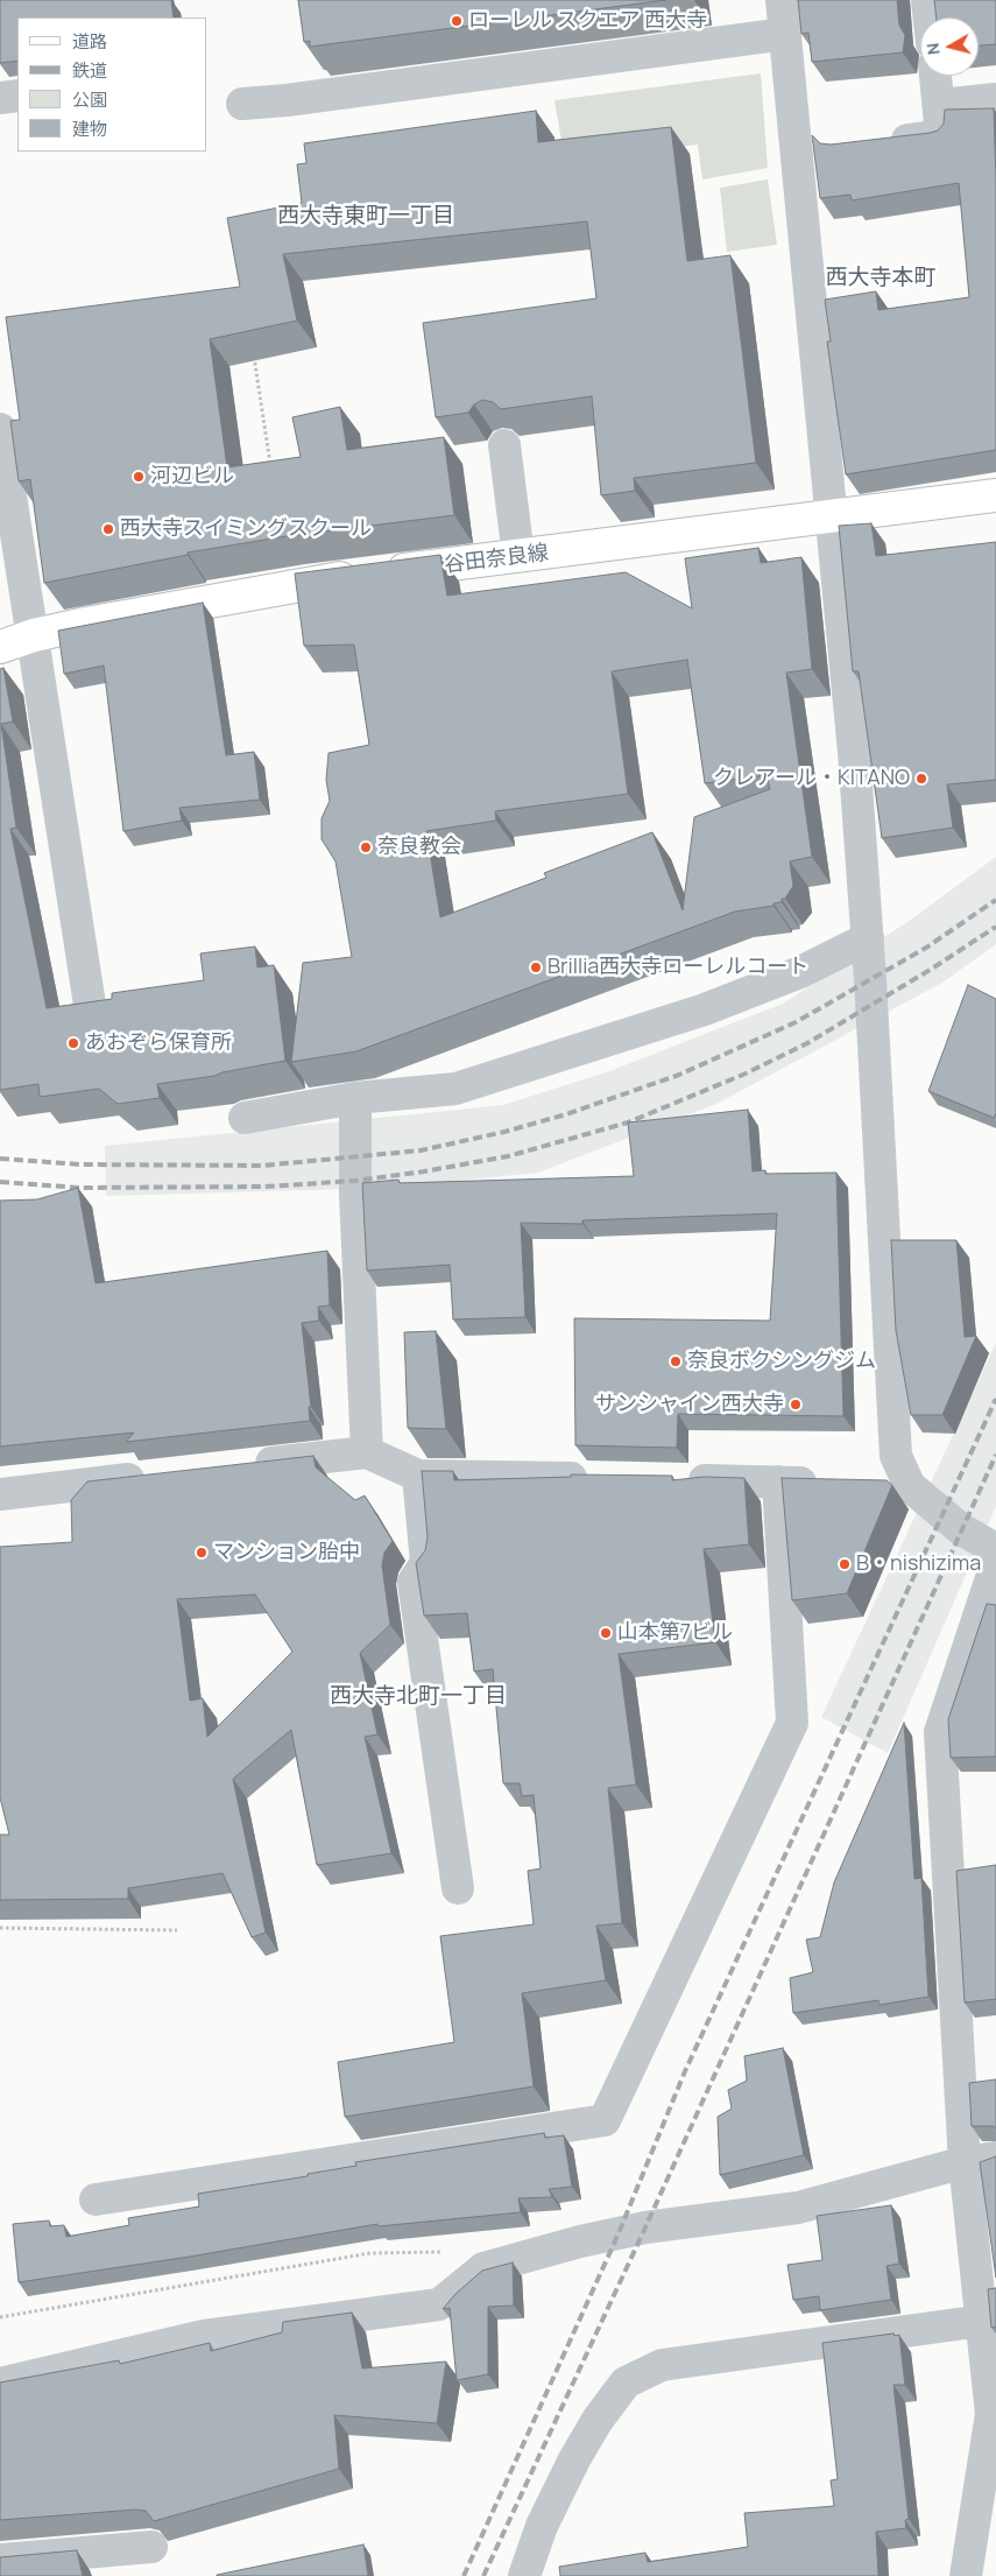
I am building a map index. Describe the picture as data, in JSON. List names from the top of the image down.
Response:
{
  "streets": {
    "main road": ["谷田奈良線"]
  },
  "districts": ["西大寺東町一丁目", "西大寺本町", "西大寺北町一丁目"],
  "places": [
    "ローレル スクエア 西大寺",
    "河辺ビル",
    "西大寺スイミングスクール",
    "クレアール・KITANO",
    "奈良教会",
    "Brillia西大寺ローレルコート",
    "あおぞら保育所",
    "奈良ボクシングジム",
    "サンシャイン西大寺",
    "マンション胎中",
    "B・nishizima",
    "山本第7ビル"
  ],
  "legend": [
    "道路",
    "鉄道",
    "公園",
    "建物"
  ],
  "north": "left"
}
